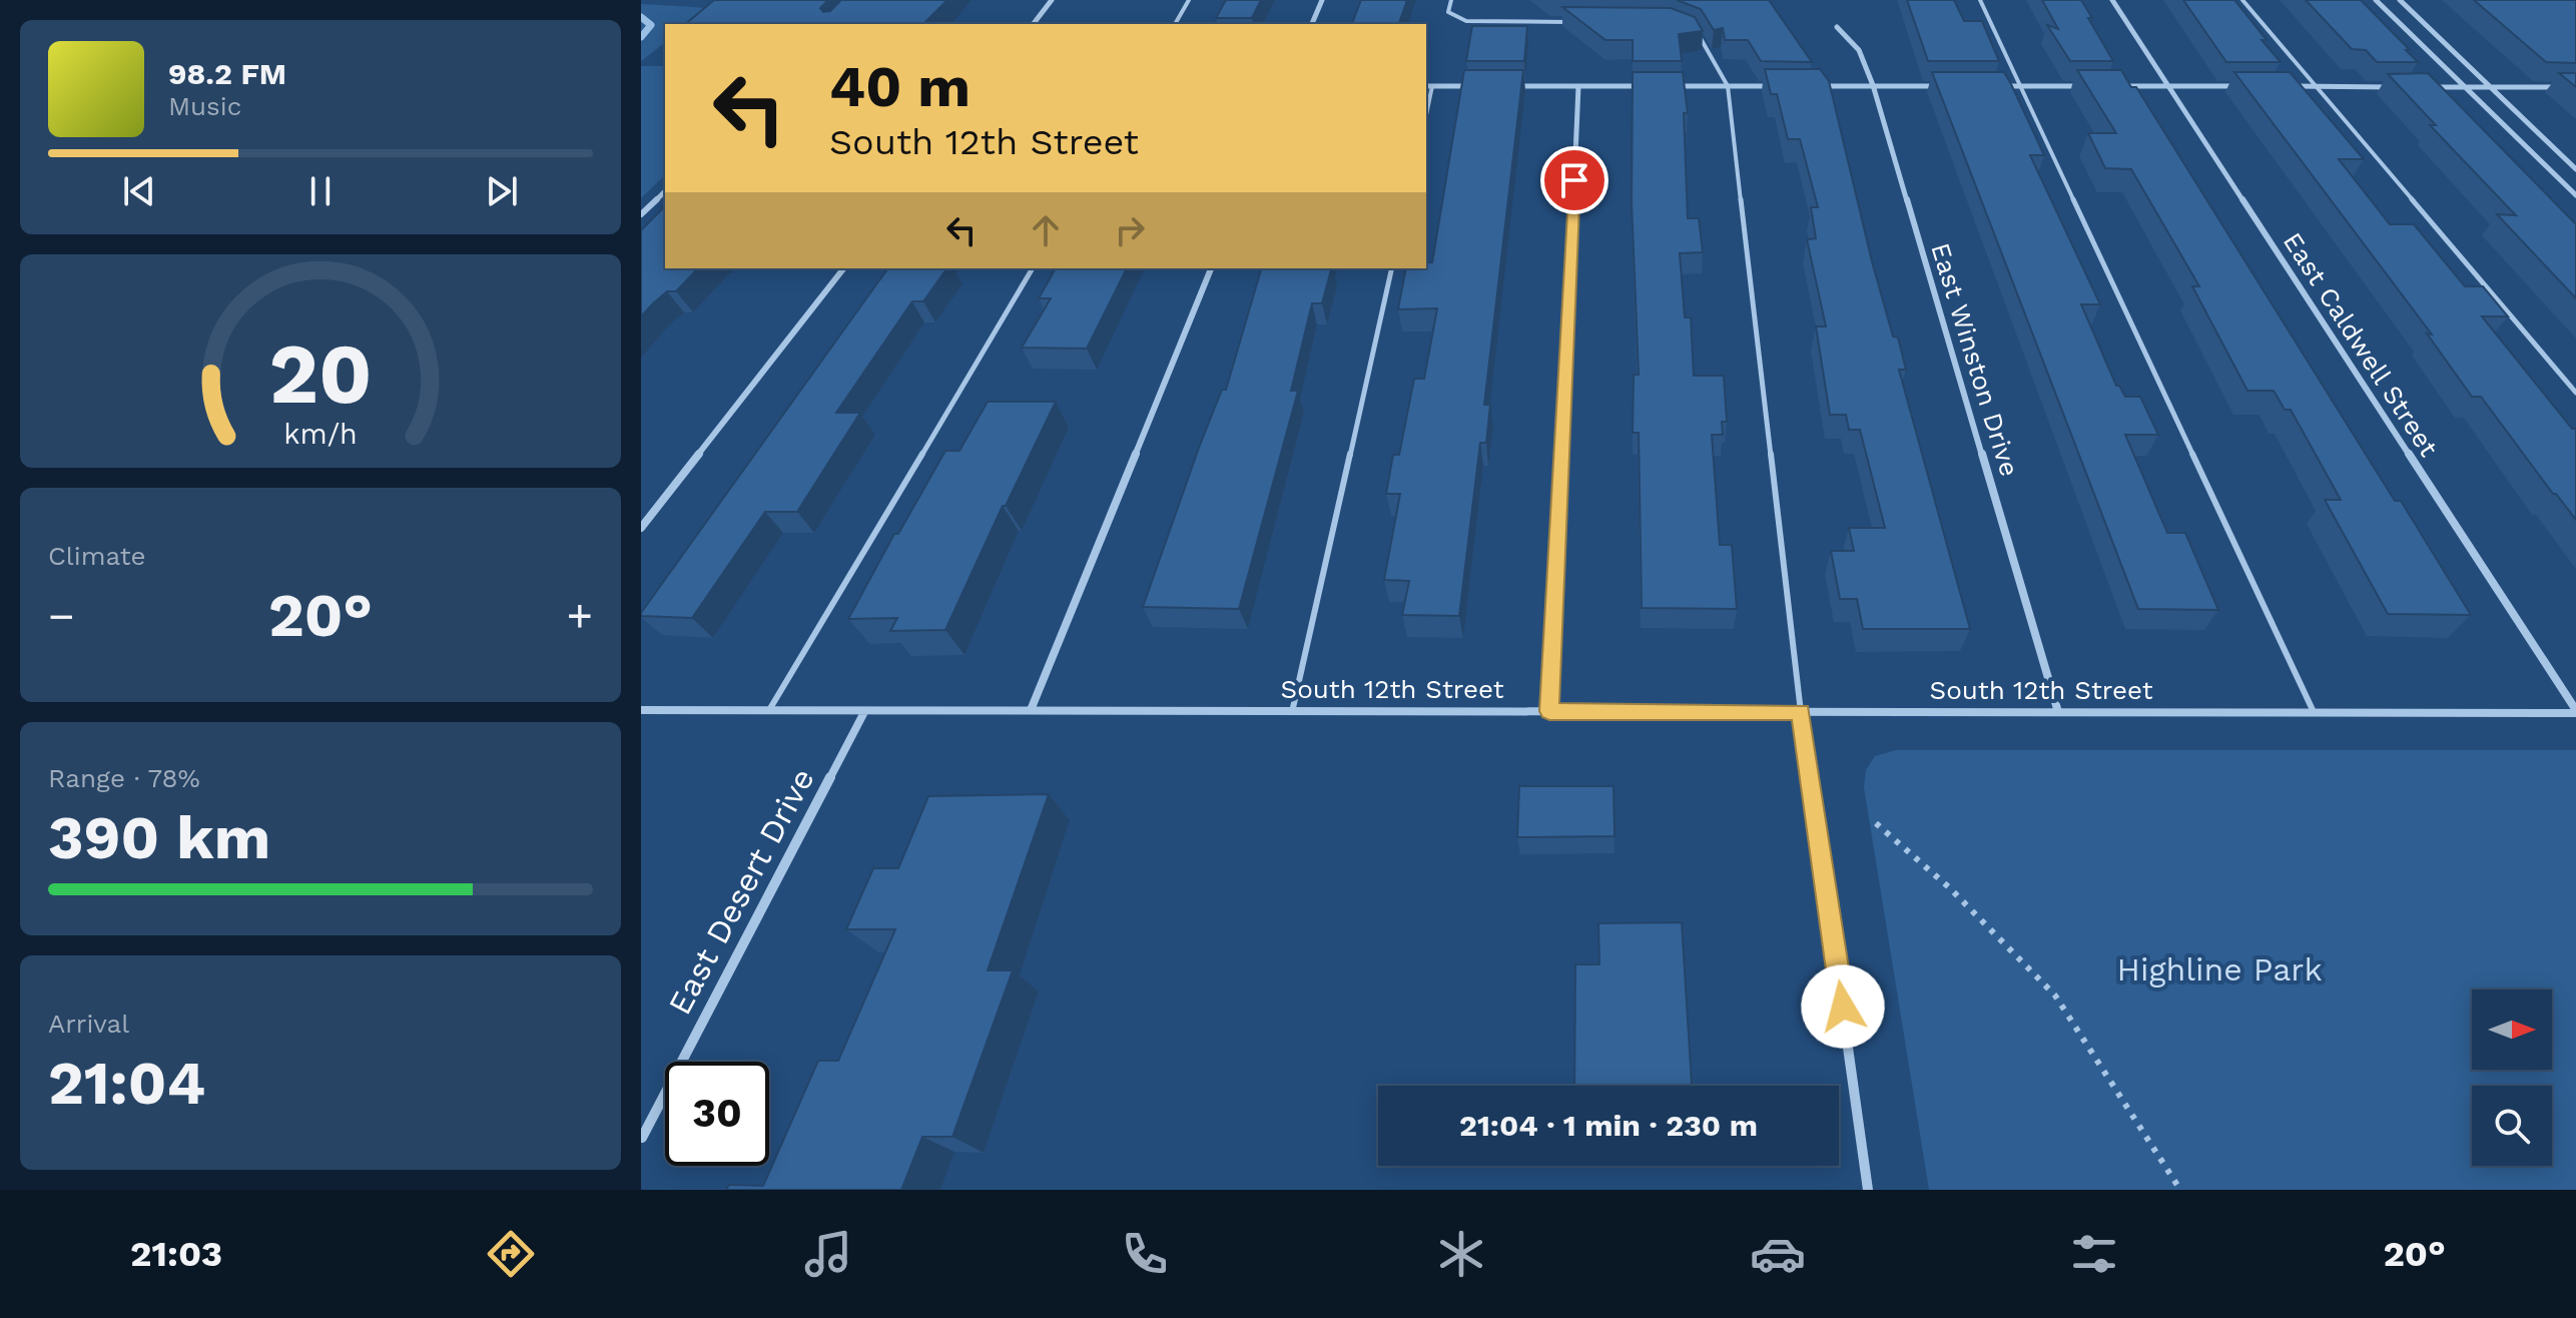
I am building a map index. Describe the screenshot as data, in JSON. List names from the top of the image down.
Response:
{
  "streets": {
    "street": [
      "East Caldwell Street",
      "East Winston Drive",
      "South 12th Street",
      "East Desert Drive"
    ]
  },
  "crossings": [
    ["East Caldwell Street", "South 12th Street"],
    ["East Winston Drive", "South 12th Street"],
    ["South 12th Street", "East Desert Drive"]
  ],
  "parks": ["Highline Park"],
  "north": "right",
  "page": {
    "turn": ["40 m", "South 12th Street"],
    "song": ["98.2 FM", "Music"],
    "tile": [
      "Climate",
      ["Range · 78%", "390 km"],
      ["Arrival", "21:04"]
    ],
    "heat": ["−", "20°", "+"],
    "limit": "30",
    "trip": "21:04 · 1 min · 230 m",
    "tabs": ["21:03", "20°"],
    "gauge": ["20", "km/h"]
  }
}
